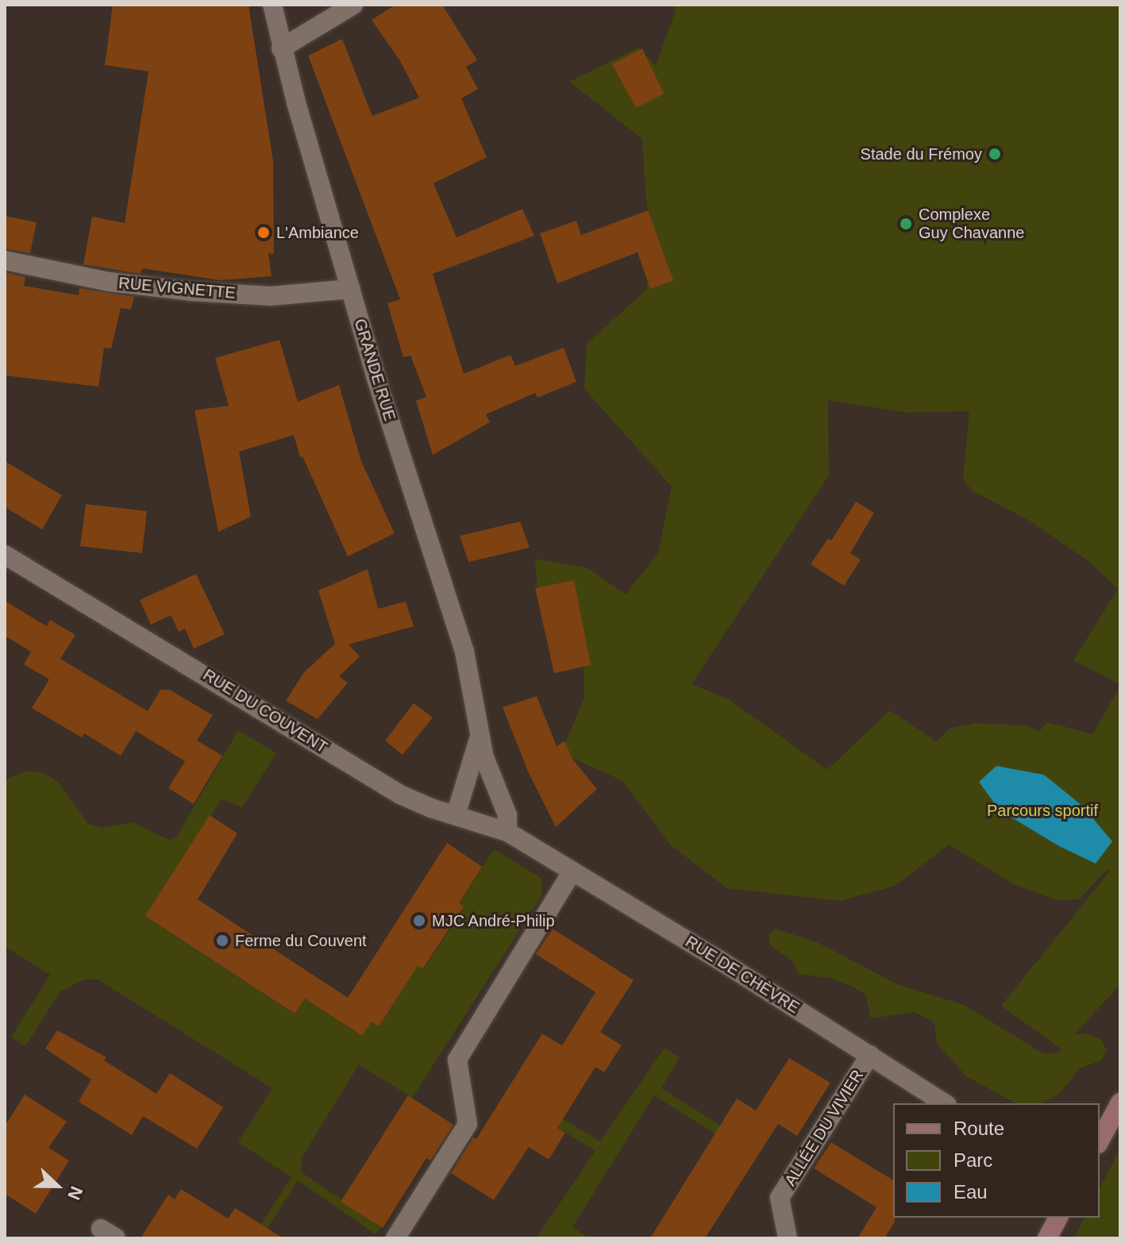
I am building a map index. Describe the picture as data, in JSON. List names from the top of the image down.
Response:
{
  "streets": {
    "street": [
      "RUE VIGNETTE",
      "GRANDE RUE",
      "RUE DU COUVENT",
      "RUE DE CHÈVRE",
      "ALLÉE DU VIVIER"
    ]
  },
  "crossings": [
    ["RUE VIGNETTE", "GRANDE RUE"],
    ["GRANDE RUE", "RUE DU COUVENT"],
    ["RUE DU COUVENT", "RUE DE CHÈVRE"],
    ["RUE DE CHÈVRE", "ALLÉE DU VIVIER"]
  ],
  "parks": ["Parcours sportif"],
  "places": [
    "Stade du Frémoy",
    "Complexe Guy Chavanne",
    "L'Ambiance",
    "MJC André-Philip",
    "Ferme du Couvent"
  ],
  "legend": ["Route", "Parc", "Eau"],
  "north": "right"
}
